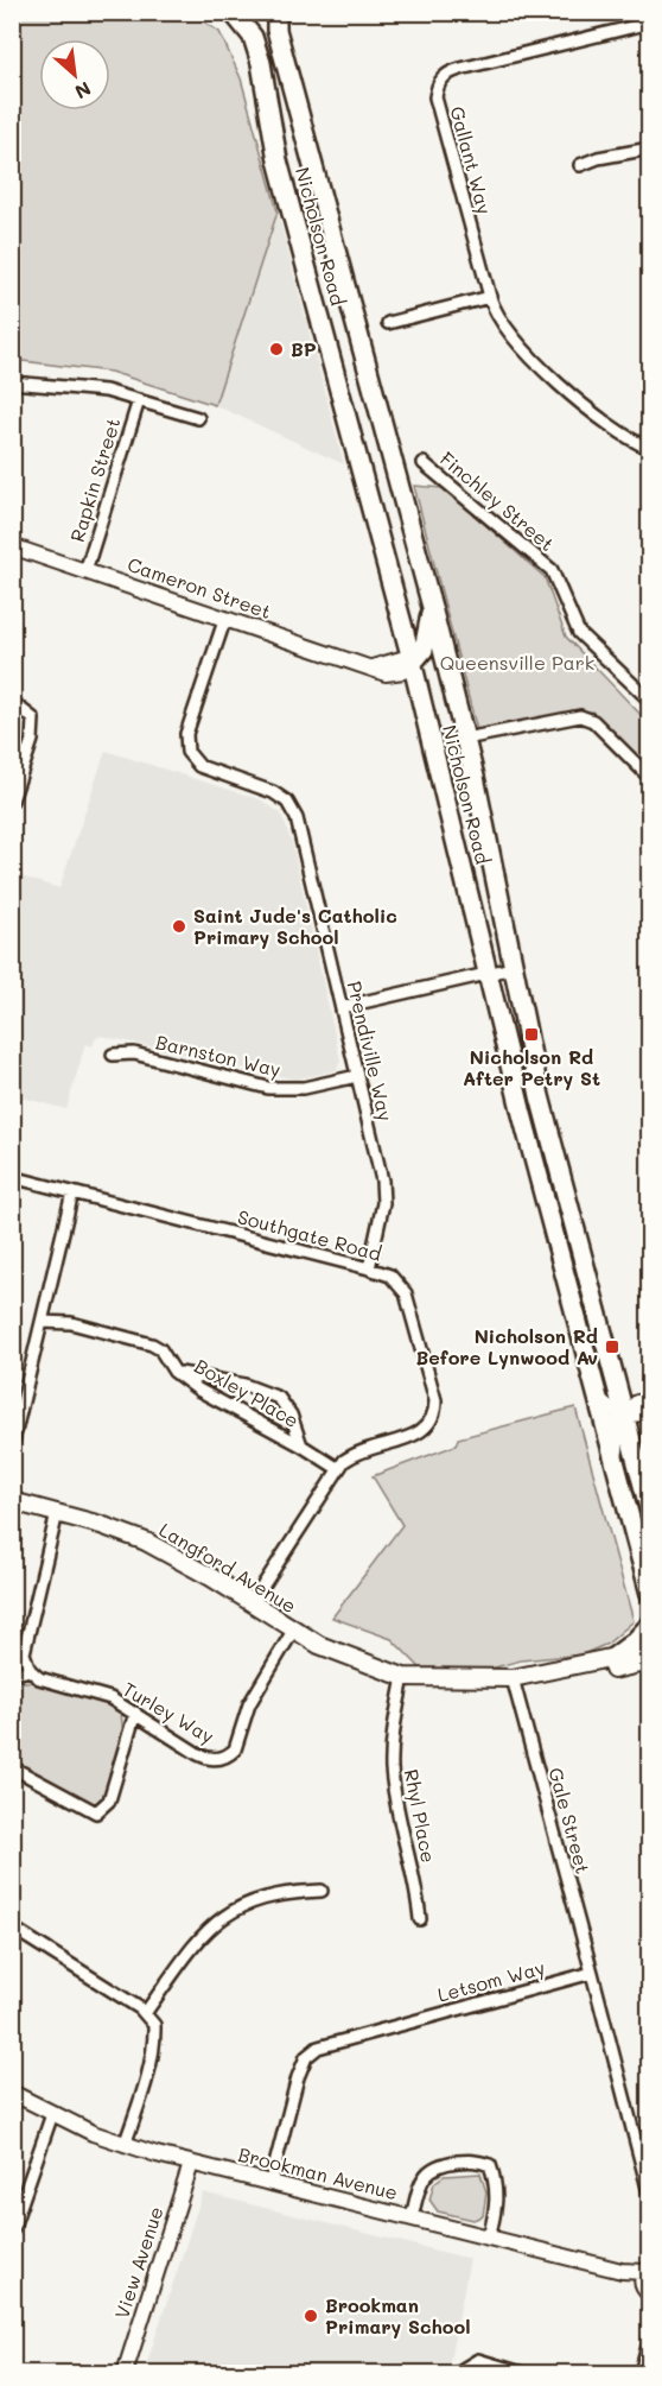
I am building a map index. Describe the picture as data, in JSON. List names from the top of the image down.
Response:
{
  "streets": {
    "main road": ["Nicholson Road", "Langford Avenue"],
    "street": [
      "Gallant Way",
      "Rapkin Street",
      "Finchley Street",
      "Cameron Street",
      "Prendiville Way",
      "Barnston Way",
      "Southgate Road",
      "Boxley Place",
      "Turley Way",
      "Rhyl Place",
      "Gale Street",
      "Letsom Way",
      "Brookman Avenue",
      "View Avenue"
    ]
  },
  "crossings": [
    ["Nicholson Road", "Cameron Street"],
    ["Rapkin Street", "Cameron Street"],
    ["Cameron Street", "Prendiville Way"],
    ["Prendiville Way", "Barnston Way"],
    ["Prendiville Way", "Southgate Road"],
    ["Southgate Road", "Boxley Place"],
    ["Southgate Road", "Langford Avenue"],
    ["Langford Avenue", "Turley Way"],
    ["Langford Avenue", "Rhyl Place"],
    ["Langford Avenue", "Gale Street"],
    ["Gale Street", "Letsom Way"],
    ["Letsom Way", "Brookman Avenue"],
    ["Brookman Avenue", "View Avenue"]
  ],
  "parks": ["Queensville Park"],
  "places": {
    "other": ["BP", "Saint Jude's Catholic Primary School", "Brookman Primary School"],
    "transit": ["Nicholson Rd After Petry St", "Nicholson Rd Before Lynwood Av"]
  },
  "north": "bottom right"
}
